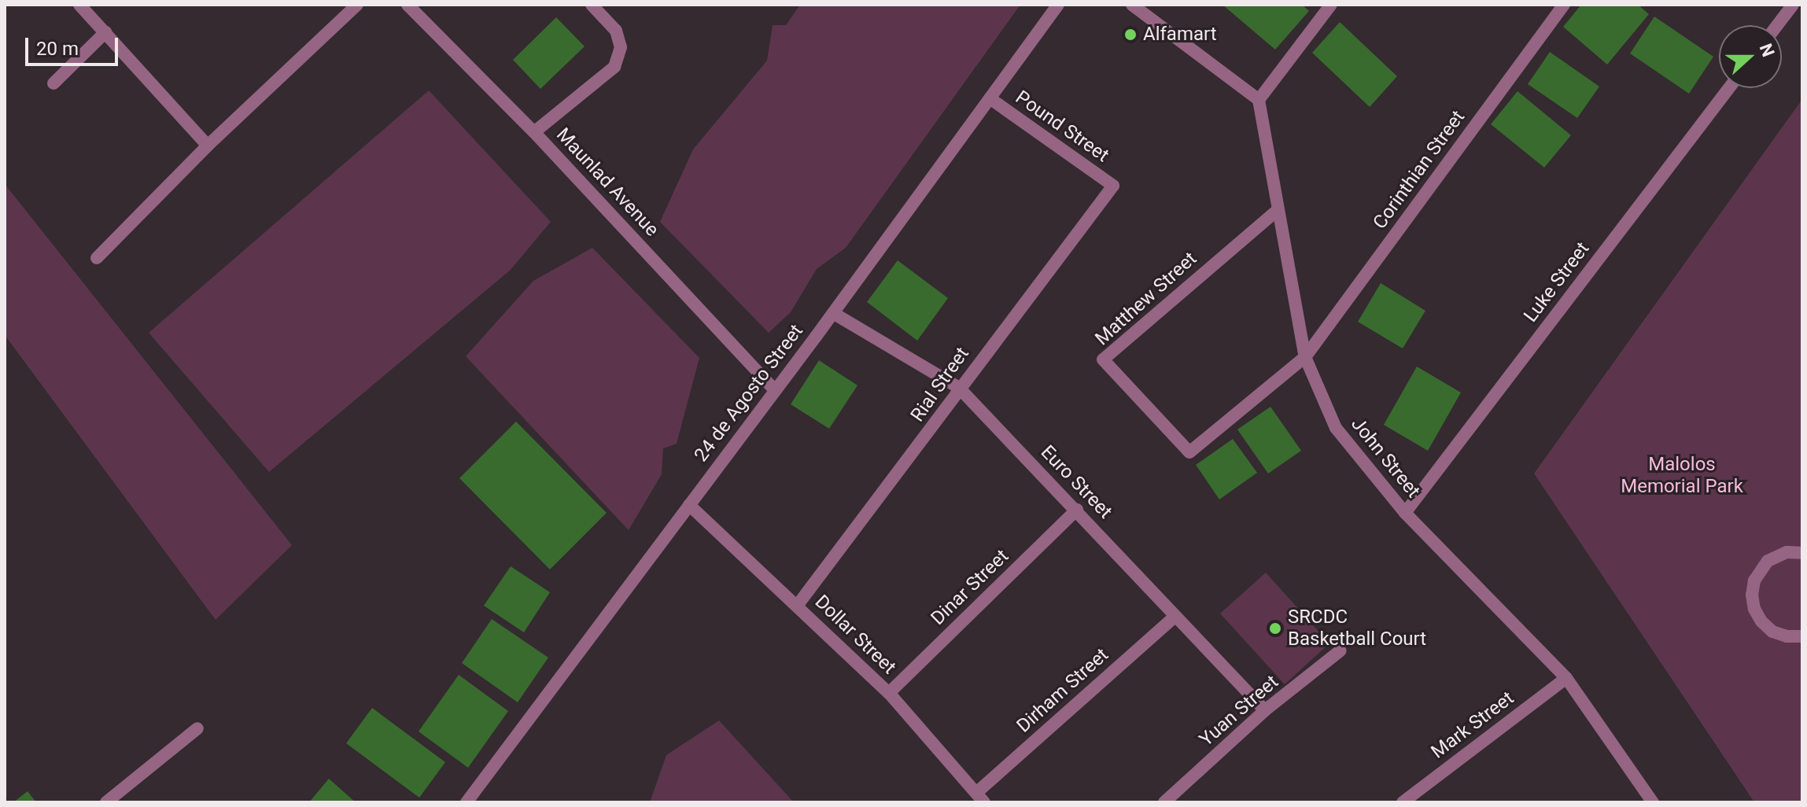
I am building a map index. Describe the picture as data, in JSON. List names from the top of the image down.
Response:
{
  "streets": {
    "street": [
      "Pound Street",
      "Corinthian Street",
      "Maunlad Avenue",
      "Luke Street",
      "Matthew Street",
      "Rial Street",
      "24 de Agosto Street",
      "John Street",
      "Euro Street",
      "Dinar Street",
      "Dollar Street",
      "Dirham Street",
      "Yuan Street",
      "Mark Street"
    ]
  },
  "crossings": [
    ["Pound Street", "Rial Street"],
    ["Pound Street", "24 de Agosto Street"],
    ["Corinthian Street", "Matthew Street"],
    ["Corinthian Street", "John Street"],
    ["Maunlad Avenue", "24 de Agosto Street"],
    ["Luke Street", "John Street"],
    ["Matthew Street", "John Street"],
    ["Rial Street", "Euro Street"],
    ["Rial Street", "Dollar Street"],
    ["24 de Agosto Street", "Euro Street"],
    ["24 de Agosto Street", "Dollar Street"],
    ["John Street", "Mark Street"],
    ["Euro Street", "Dinar Street"],
    ["Euro Street", "Dirham Street"],
    ["Euro Street", "Yuan Street"],
    ["Dinar Street", "Dollar Street"],
    ["Dollar Street", "Dirham Street"]
  ],
  "parks": ["Malolos Memorial Park"],
  "places": ["Alfamart", "SRCDC Basketball Court"],
  "scale_bar": "20 m",
  "north": "right"
}
